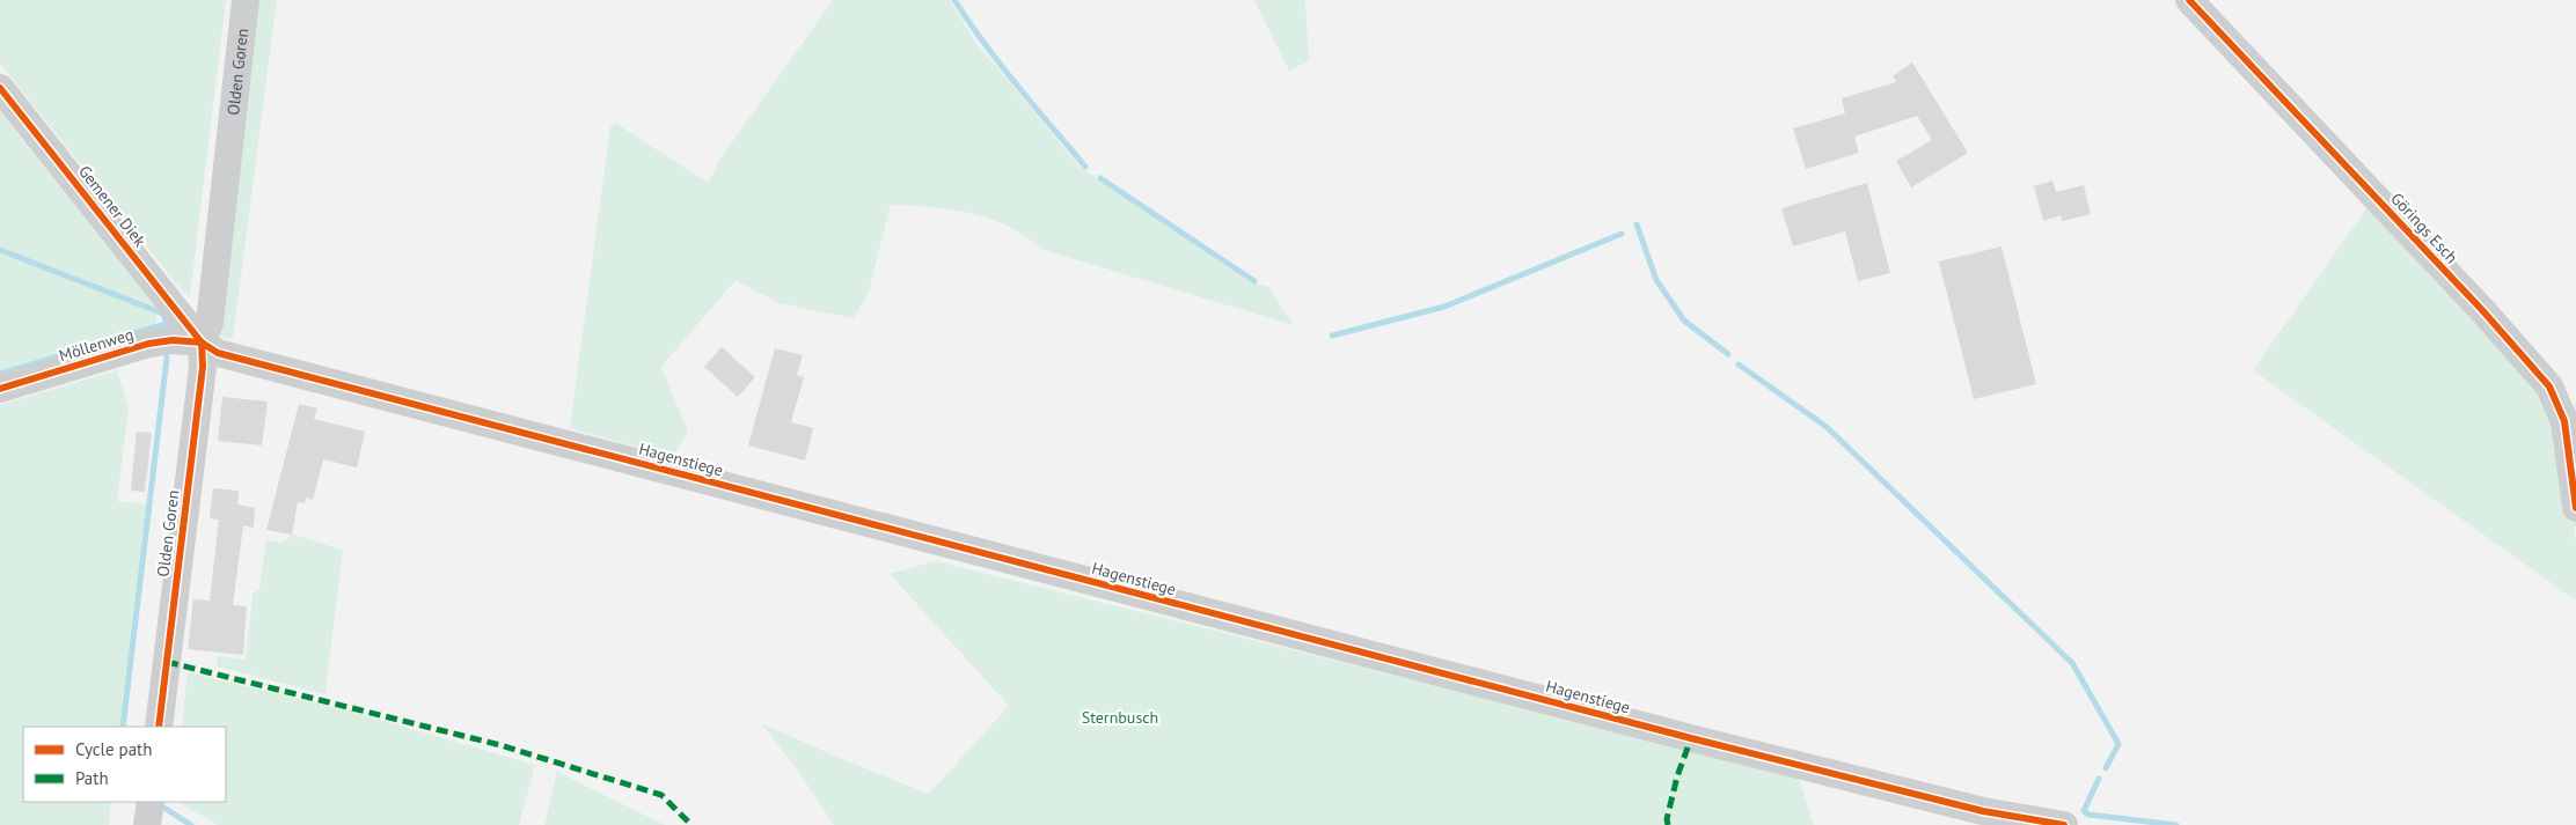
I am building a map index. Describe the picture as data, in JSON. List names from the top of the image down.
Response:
{
  "streets": {
    "street": [
      "Olden Goren",
      "Gemener Diek",
      "Görings Esch",
      "Möllenweg",
      "Hagenstiege"
    ]
  },
  "crossings": [
    ["Olden Goren", "Gemener Diek"],
    ["Olden Goren", "Möllenweg"],
    ["Olden Goren", "Hagenstiege"],
    ["Gemener Diek", "Möllenweg"],
    ["Gemener Diek", "Hagenstiege"],
    ["Möllenweg", "Hagenstiege"]
  ],
  "parks": ["Sternbusch"],
  "legend": ["Cycle path", "Path"]
}
